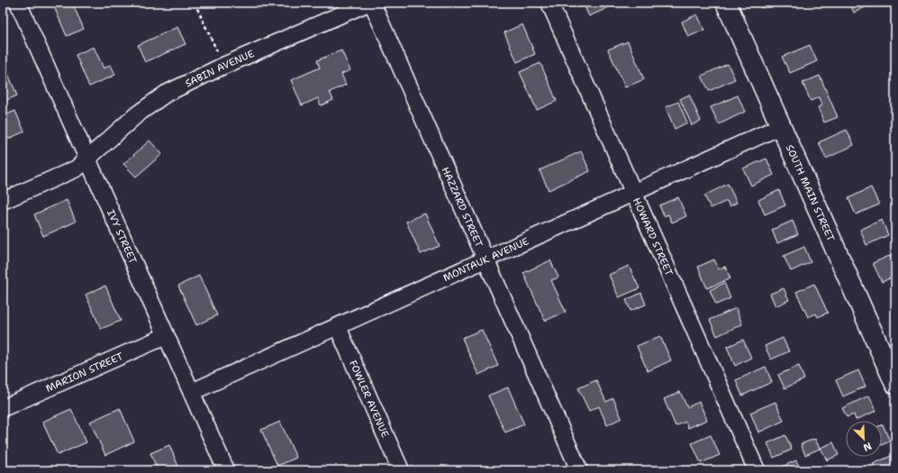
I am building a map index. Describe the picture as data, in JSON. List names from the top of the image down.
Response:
{
  "streets": {
    "street": [
      "SABIN AVENUE",
      "SOUTH MAIN STREET",
      "HAZZARD STREET",
      "IVY STREET",
      "HOWARD STREET",
      "MONTAUK AVENUE",
      "MARION STREET",
      "FOWLER AVENUE"
    ]
  },
  "crossings": [
    ["SABIN AVENUE", "IVY STREET"],
    ["SOUTH MAIN STREET", "MONTAUK AVENUE"],
    ["HAZZARD STREET", "MONTAUK AVENUE"],
    ["IVY STREET", "MONTAUK AVENUE"],
    ["IVY STREET", "MARION STREET"],
    ["HOWARD STREET", "MONTAUK AVENUE"],
    ["MONTAUK AVENUE", "FOWLER AVENUE"]
  ],
  "north": "bottom right"
}
